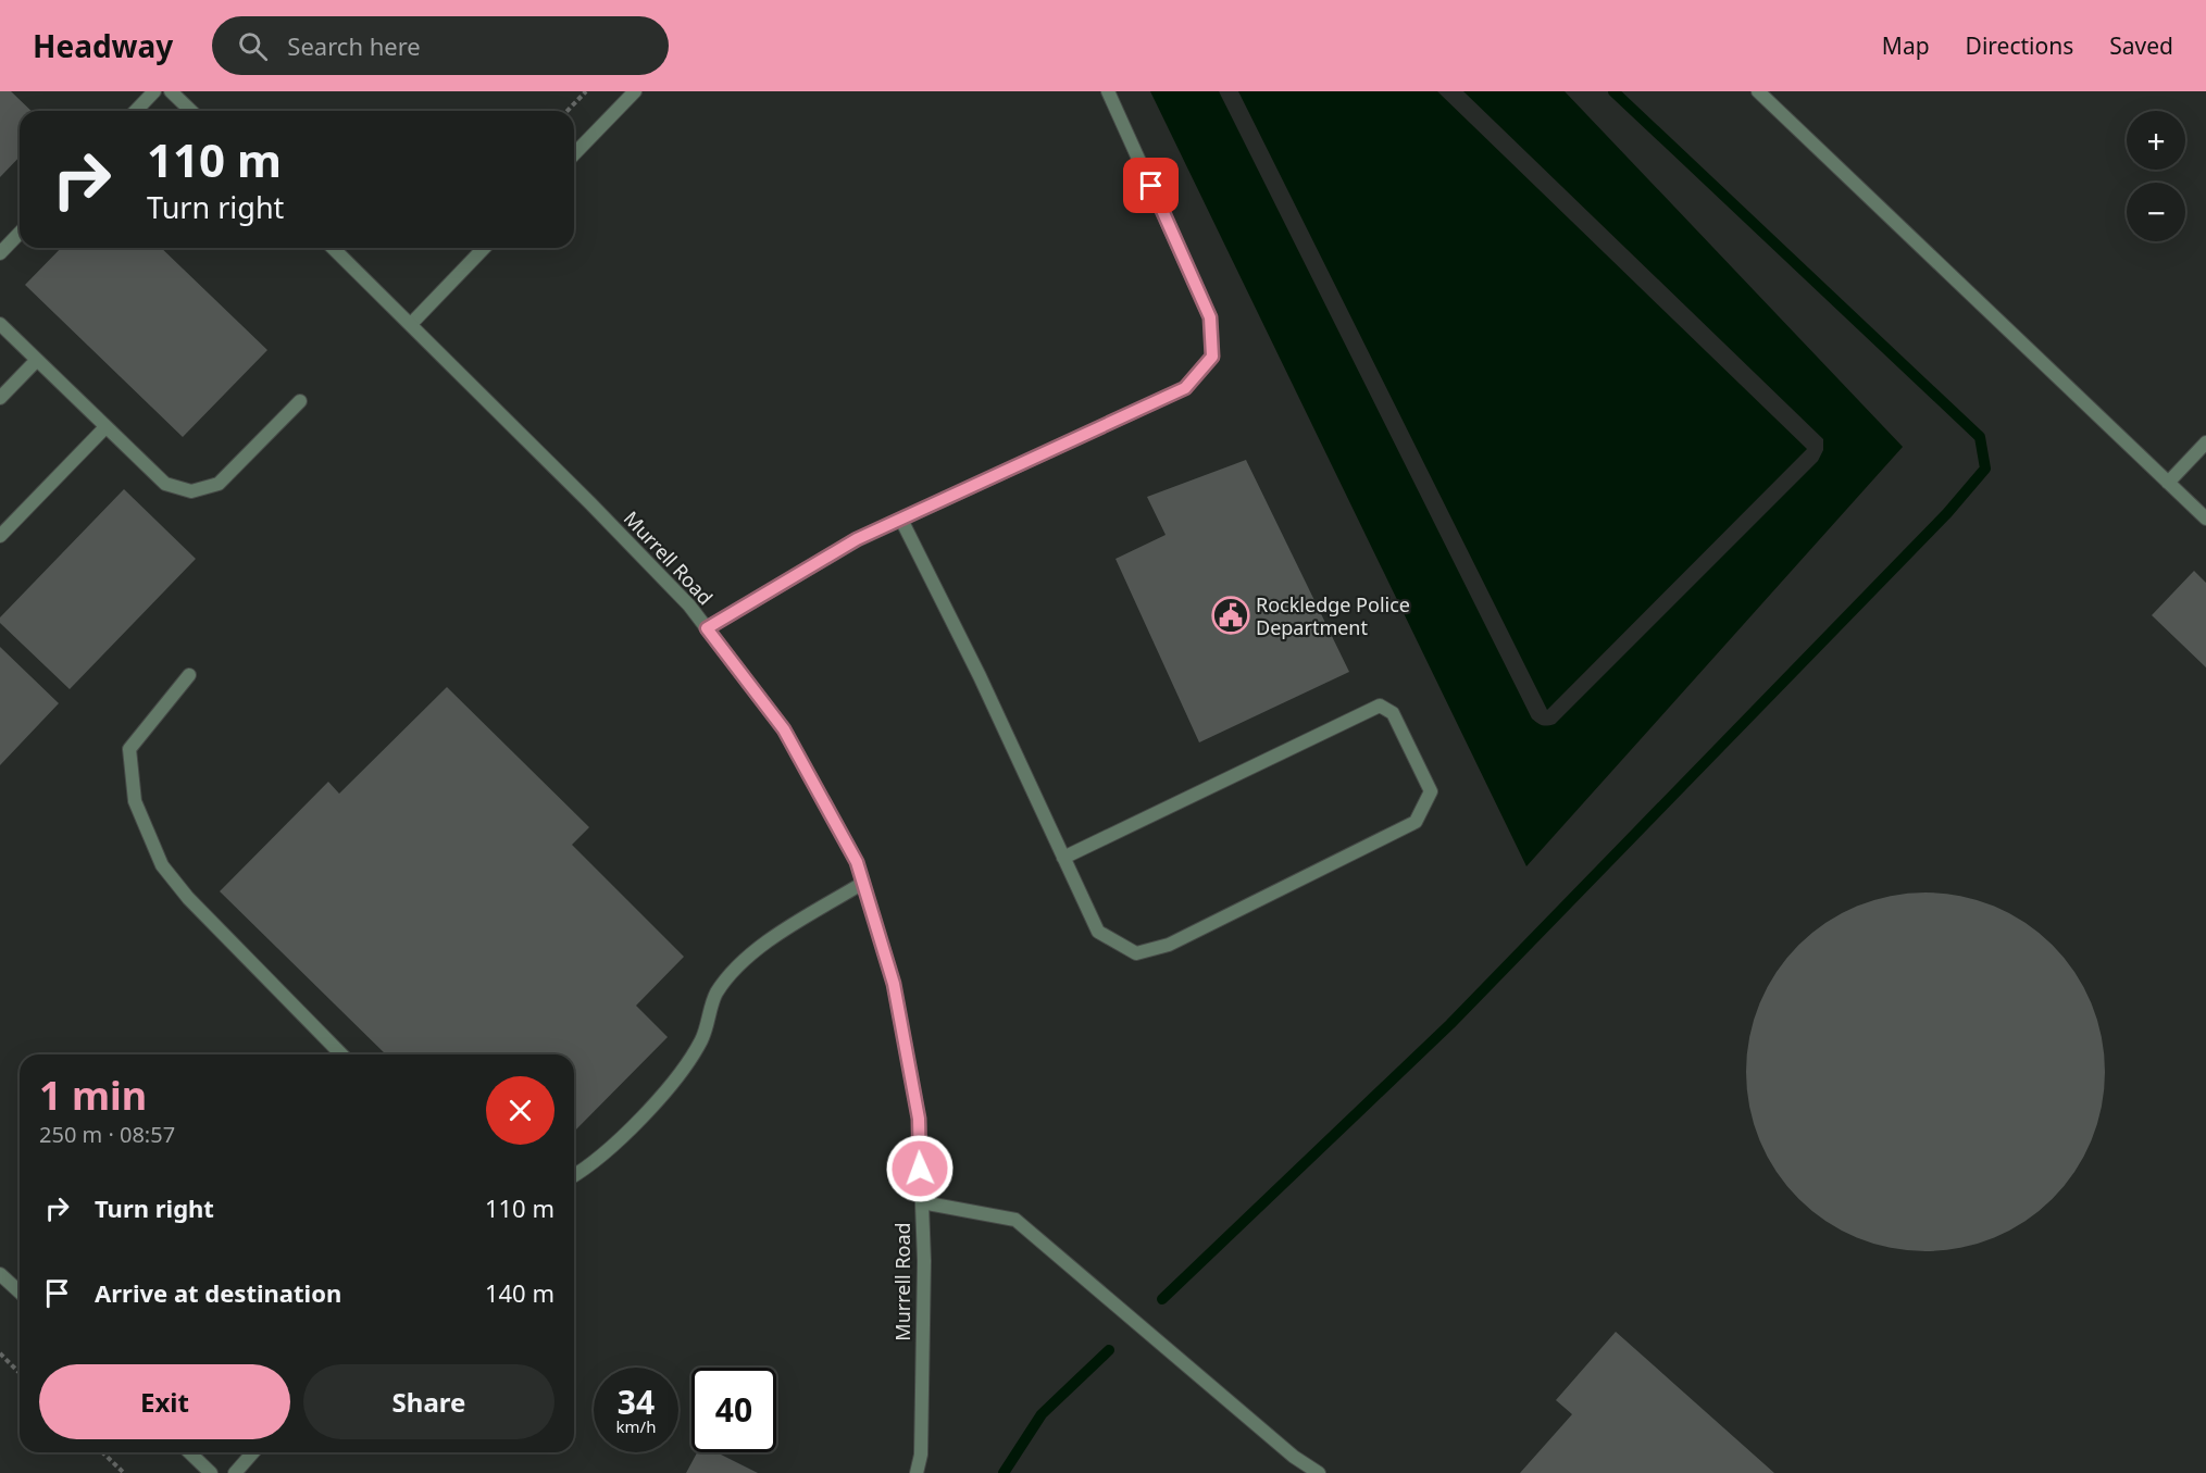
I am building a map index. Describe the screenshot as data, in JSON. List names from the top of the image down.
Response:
{
  "streets": {
    "street": ["Murrell Road"]
  },
  "places": {
    "public building": ["Rockledge Police Department"]
  },
  "page": {
    "header": "Headway",
    "search": "Search here",
    "nav": ["Map", "Directions", "Saved"],
    "map_buttons": ["+", "−"],
    "turn": ["110 m", "Turn right"],
    "heading": ["1 min", "250 m · 08:57"],
    "list": [
      {
        "name": "Turn right",
        "value": "110 m"
      },
      {
        "name": "Arrive at destination",
        "value": "140 m"
      }
    ],
    "buttons": ["Exit", "Share"],
    "speed": "34 km/h",
    "limit": "40"
  }
}
